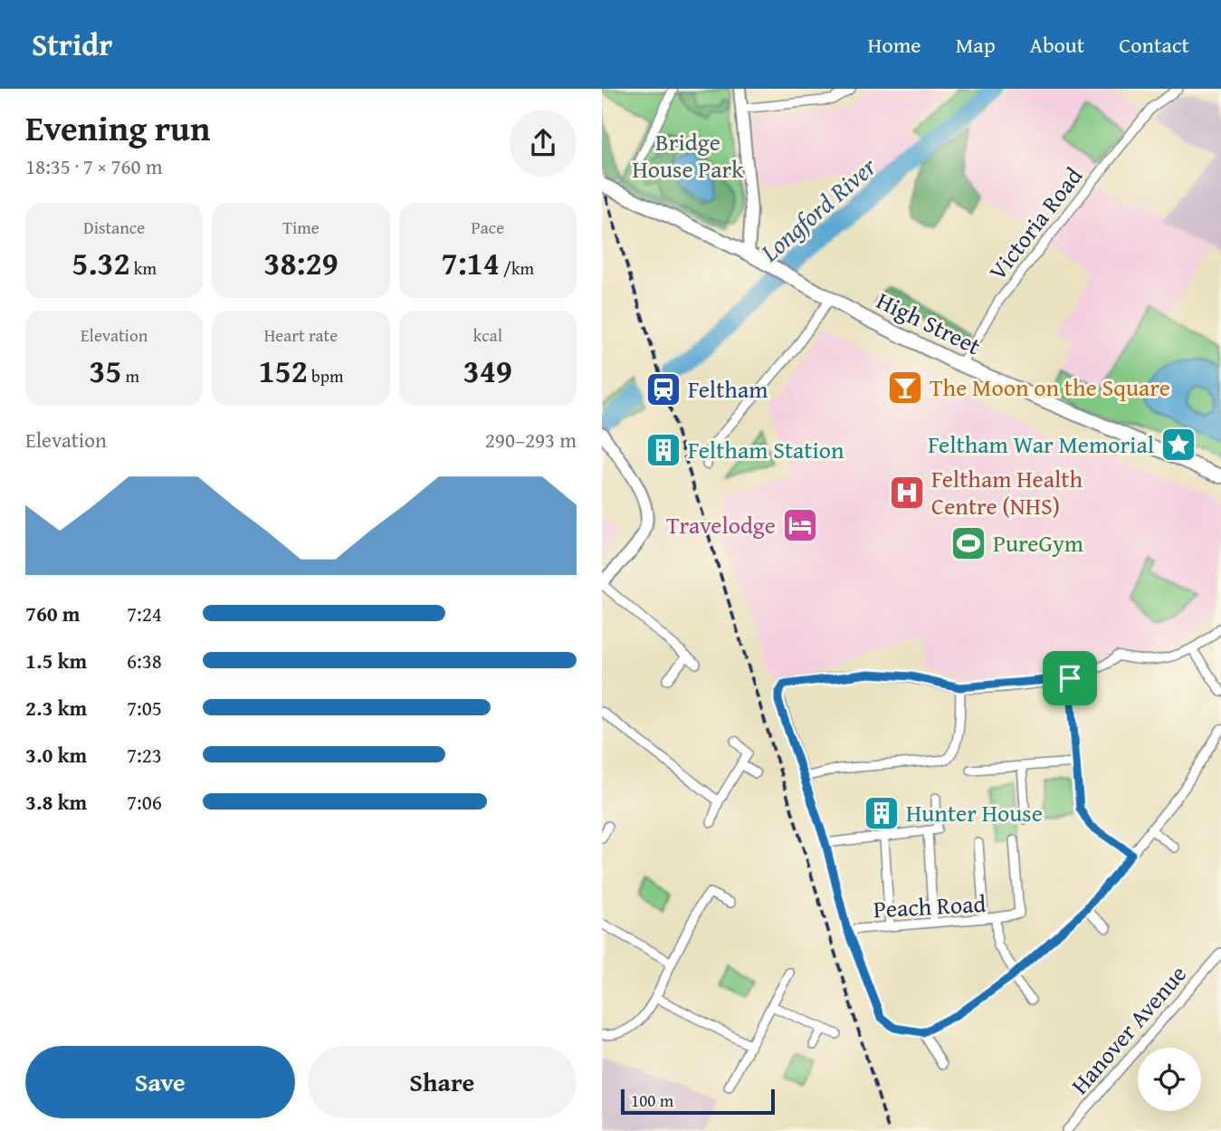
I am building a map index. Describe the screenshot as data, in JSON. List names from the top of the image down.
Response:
{
  "streets": {
    "main road": ["High Street"],
    "street": ["Victoria Road", "Peach Road", "Hanover Avenue"]
  },
  "crossings": [
    ["Victoria Road", "High Street"]
  ],
  "water": ["Longford River"],
  "parks": ["Bridge House Park"],
  "places": {
    "bar": ["The Moon on the Square"],
    "station": ["Feltham"],
    "place": ["Feltham War Memorial"],
    "building": ["Feltham Station", "Hunter House"],
    "hospital": ["Feltham Health Centre (NHS)"],
    "hotel": ["Travelodge"],
    "sports": ["PureGym"]
  },
  "scale_bar": "100 m",
  "page": {
    "header": "Stridr",
    "nav": [
      "Home",
      "Map",
      "About",
      "Contact"
    ],
    "heading": ["Evening run", "18:35 · 7 × 760 m"],
    "stats": [
      ["Distance", "5.32 km"],
      ["Time", "38:29"],
      ["Pace", "7:14 /km"],
      ["Elevation", "35 m"],
      ["Heart rate", "152 bpm"],
      ["kcal", "349"]
    ],
    "chart": ["Elevation", "290–293 m"],
    "list": [
      {
        "name": "760 m",
        "note": "7:24"
      },
      {
        "name": "1.5 km",
        "note": "6:38"
      },
      {
        "name": "2.3 km",
        "note": "7:05"
      },
      {
        "name": "3.0 km",
        "note": "7:23"
      },
      {
        "name": "3.8 km",
        "note": "7:06"
      }
    ],
    "buttons": ["Save", "Share"],
    "scale": "100 m"
  }
}
